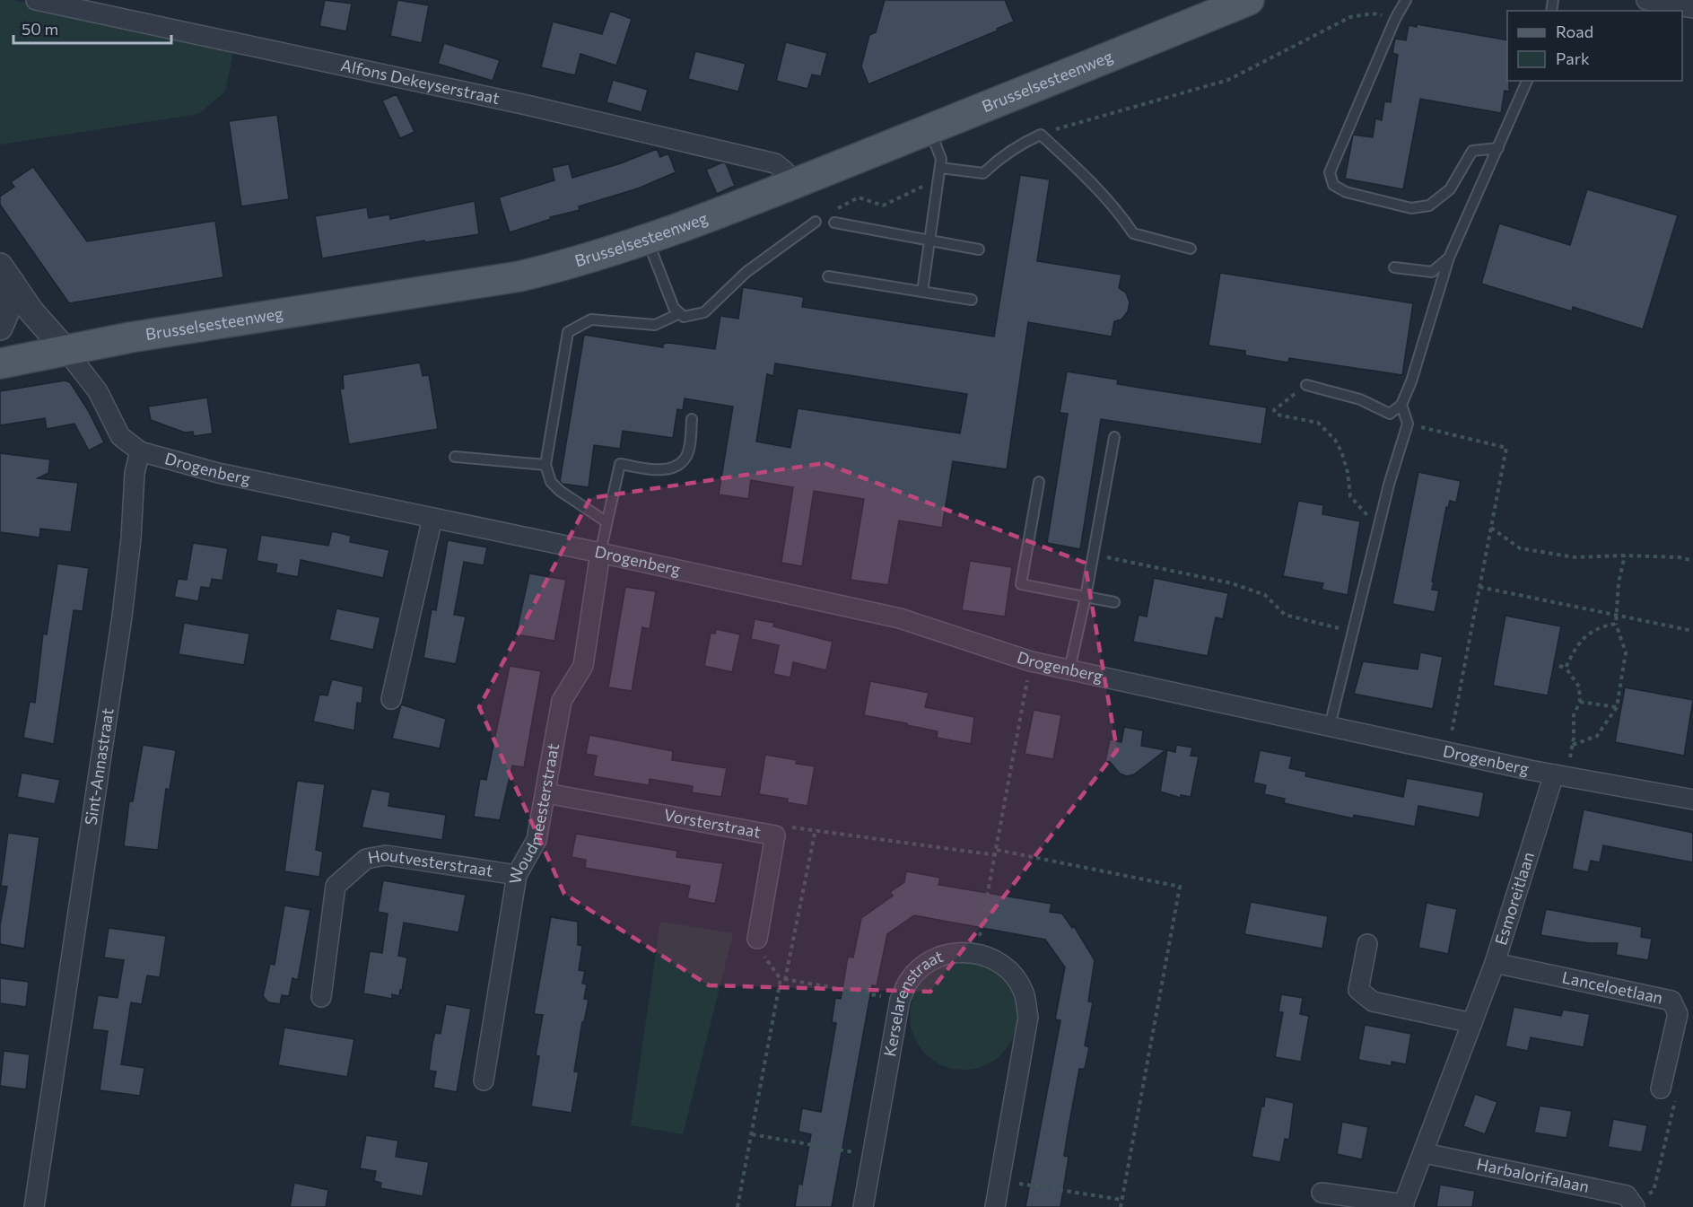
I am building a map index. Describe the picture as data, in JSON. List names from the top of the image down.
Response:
{
  "streets": {
    "main road": ["Brusselsesteenweg"],
    "street": [
      "Alfons Dekeyserstraat",
      "Drogenberg",
      "Sint-Annastraat",
      "Woudmeesterstraat",
      "Vorsterstraat",
      "Houtvesterstraat",
      "Esmoreitlaan",
      "Lanceloetlaan",
      "Kerselarenstraat",
      "Harbalorifalaan"
    ]
  },
  "crossings": [
    ["Brusselsesteenweg", "Alfons Dekeyserstraat"],
    ["Drogenberg", "Sint-Annastraat"],
    ["Drogenberg", "Woudmeesterstraat"],
    ["Drogenberg", "Esmoreitlaan"],
    ["Woudmeesterstraat", "Vorsterstraat"],
    ["Woudmeesterstraat", "Houtvesterstraat"],
    ["Esmoreitlaan", "Lanceloetlaan"],
    ["Esmoreitlaan", "Harbalorifalaan"]
  ],
  "legend": ["Road", "Park"],
  "scale_bar": "50 m"
}
